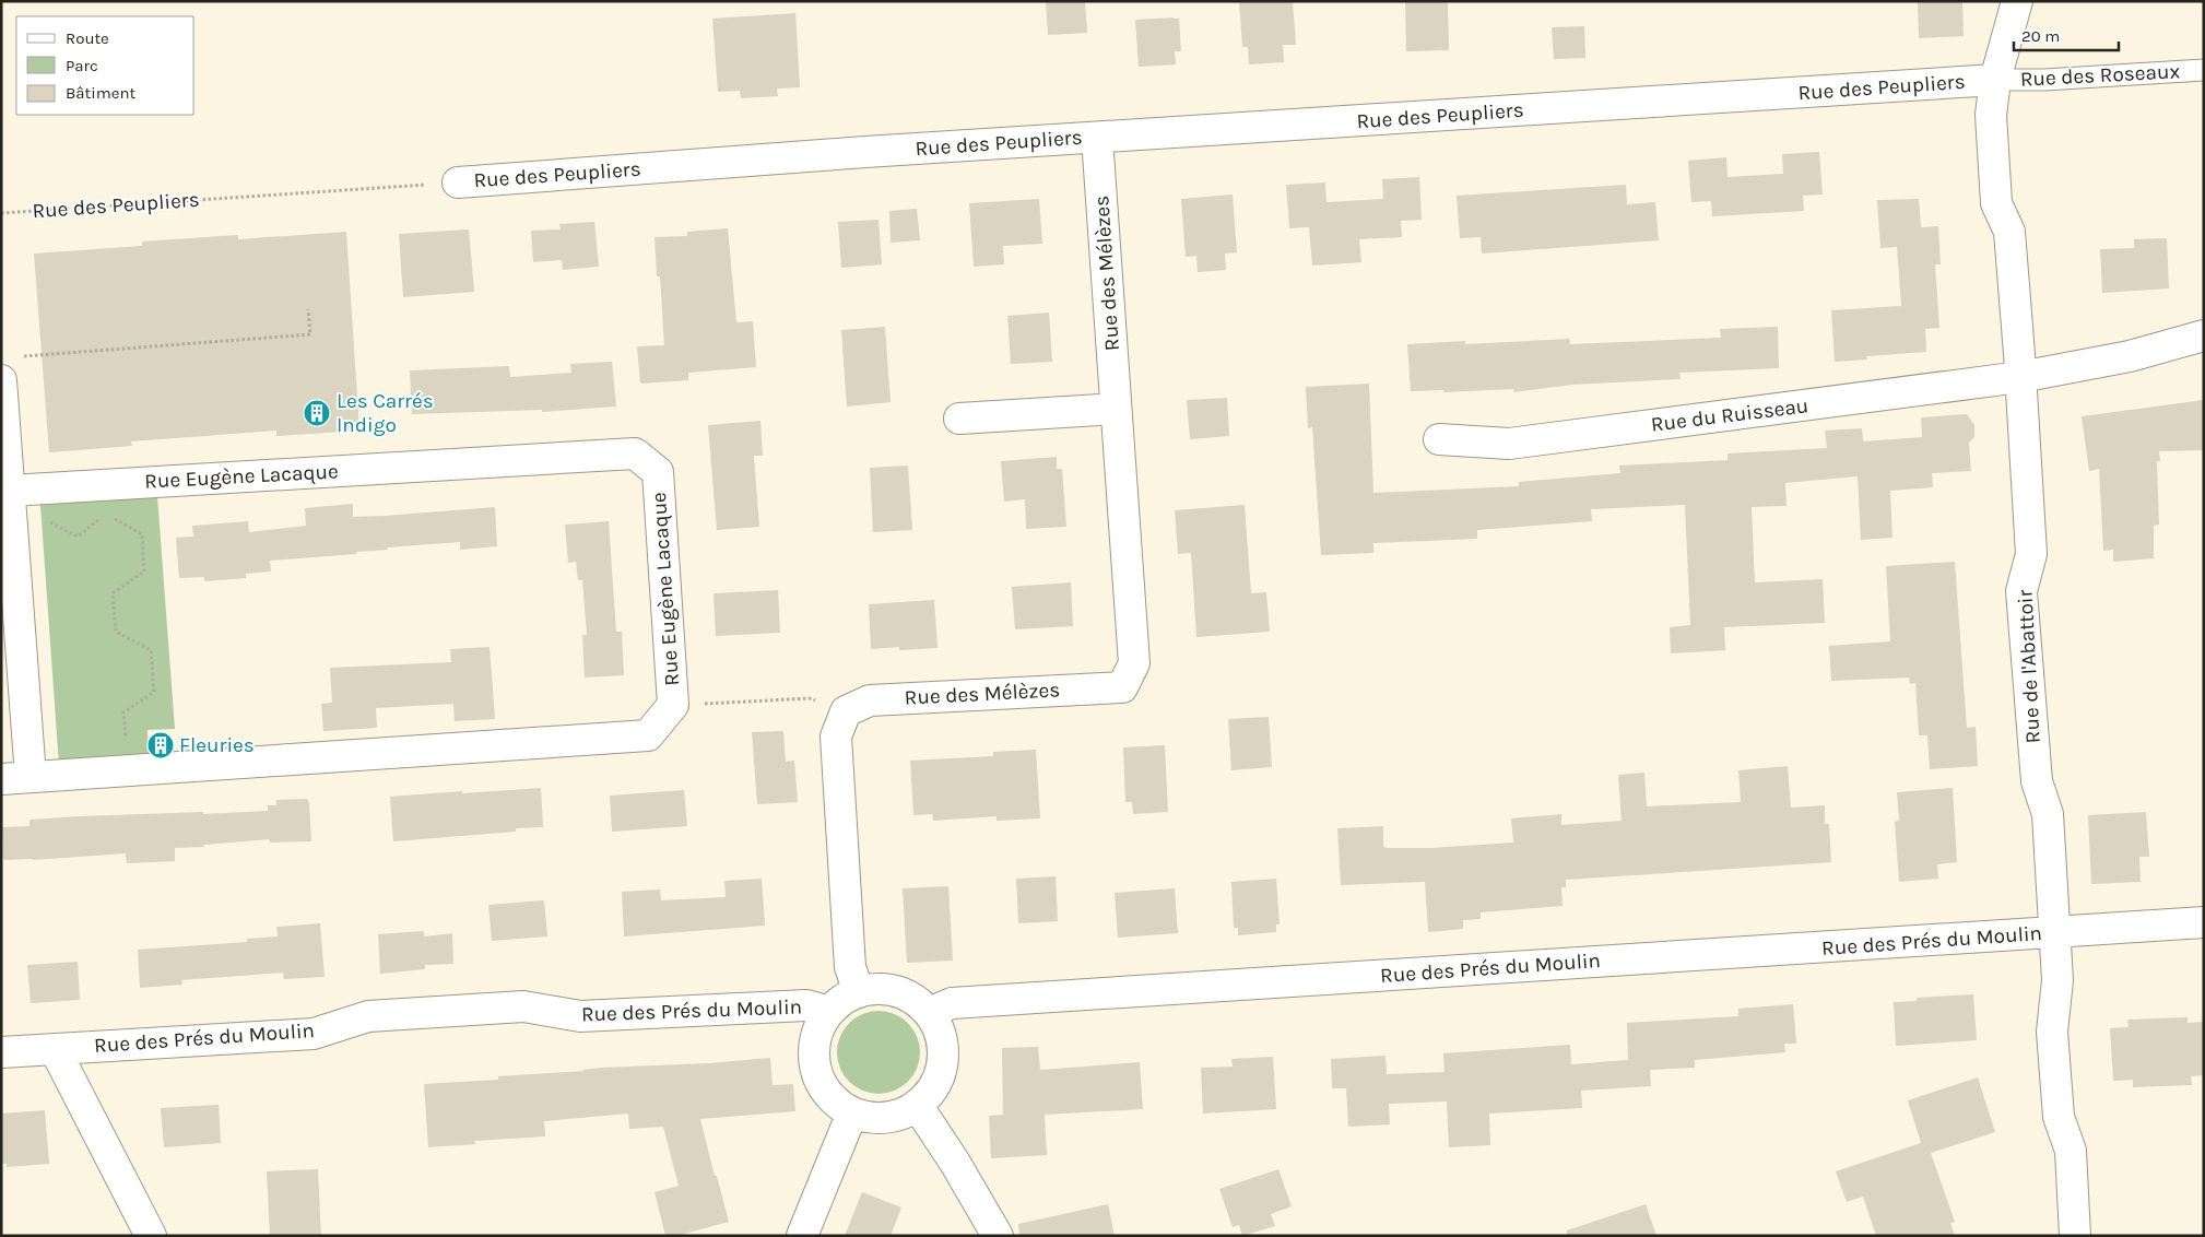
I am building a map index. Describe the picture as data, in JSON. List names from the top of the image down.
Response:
{
  "streets": {
    "street": [
      "Rue des Peupliers",
      "Rue des Mélèzes",
      "Rue du Ruisseau",
      "Rue Eugène Lacaque",
      "Rue de l'Abattoir",
      "Rue des Prés du Moulin"
    ],
    "lane": ["Rue des Roseaux"]
  },
  "crossings": [
    ["Rue des Roseaux", "Rue des Peupliers"],
    ["Rue des Roseaux", "Rue de l'Abattoir"],
    ["Rue des Peupliers", "Rue des Mélèzes"],
    ["Rue des Peupliers", "Rue de l'Abattoir"],
    ["Rue du Ruisseau", "Rue de l'Abattoir"],
    ["Rue de l'Abattoir", "Rue des Prés du Moulin"]
  ],
  "places": {
    "building": ["Les Carrés Indigo", "Fleuries"]
  },
  "legend": ["Route", "Parc", "Bâtiment"],
  "scale_bar": "20 m"
}
